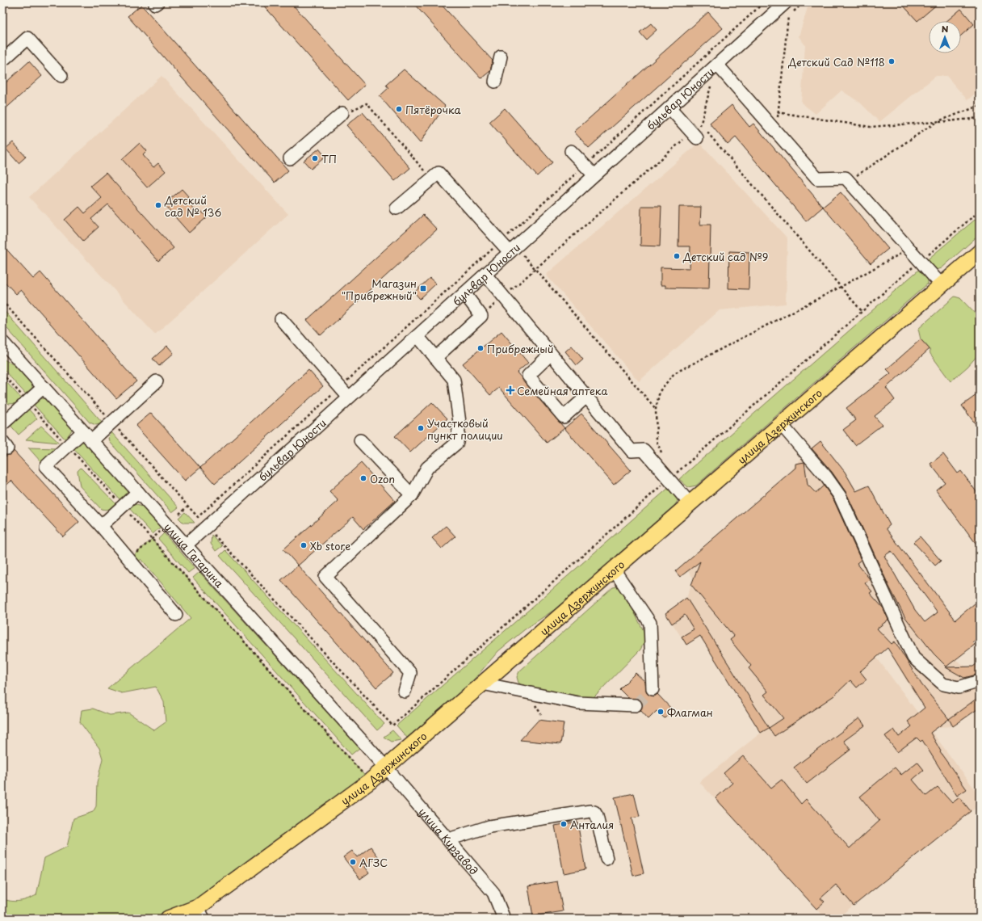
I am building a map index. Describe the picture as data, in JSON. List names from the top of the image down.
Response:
{
  "streets": {
    "main road": ["улица Дзержинского"],
    "street": ["бульвар Юности", "улица Гагарина", "улица Кирзавод"]
  },
  "crossings": [
    ["бульвар Юности", "улица Гагарина"],
    ["улица Дзержинского", "улица Гагарина"],
    ["улица Дзержинского", "улица Кирзавод"],
    ["улица Гагарина", "улица Кирзавод"]
  ],
  "places": {
    "other": [
      "Детский Сад №118",
      "Пятёрочка",
      "ТП",
      "Детский сад № 136",
      "Детский сад №9",
      "Прибрежный",
      "Участковый пункт полиции",
      "Ozon",
      "Xb store",
      "Флагман",
      "Анталия",
      "АГЗС"
    ],
    "transit": ["Магазин \"Прибрежный\""],
    "health": ["Семейная аптека"]
  },
  "north": "top"
}
